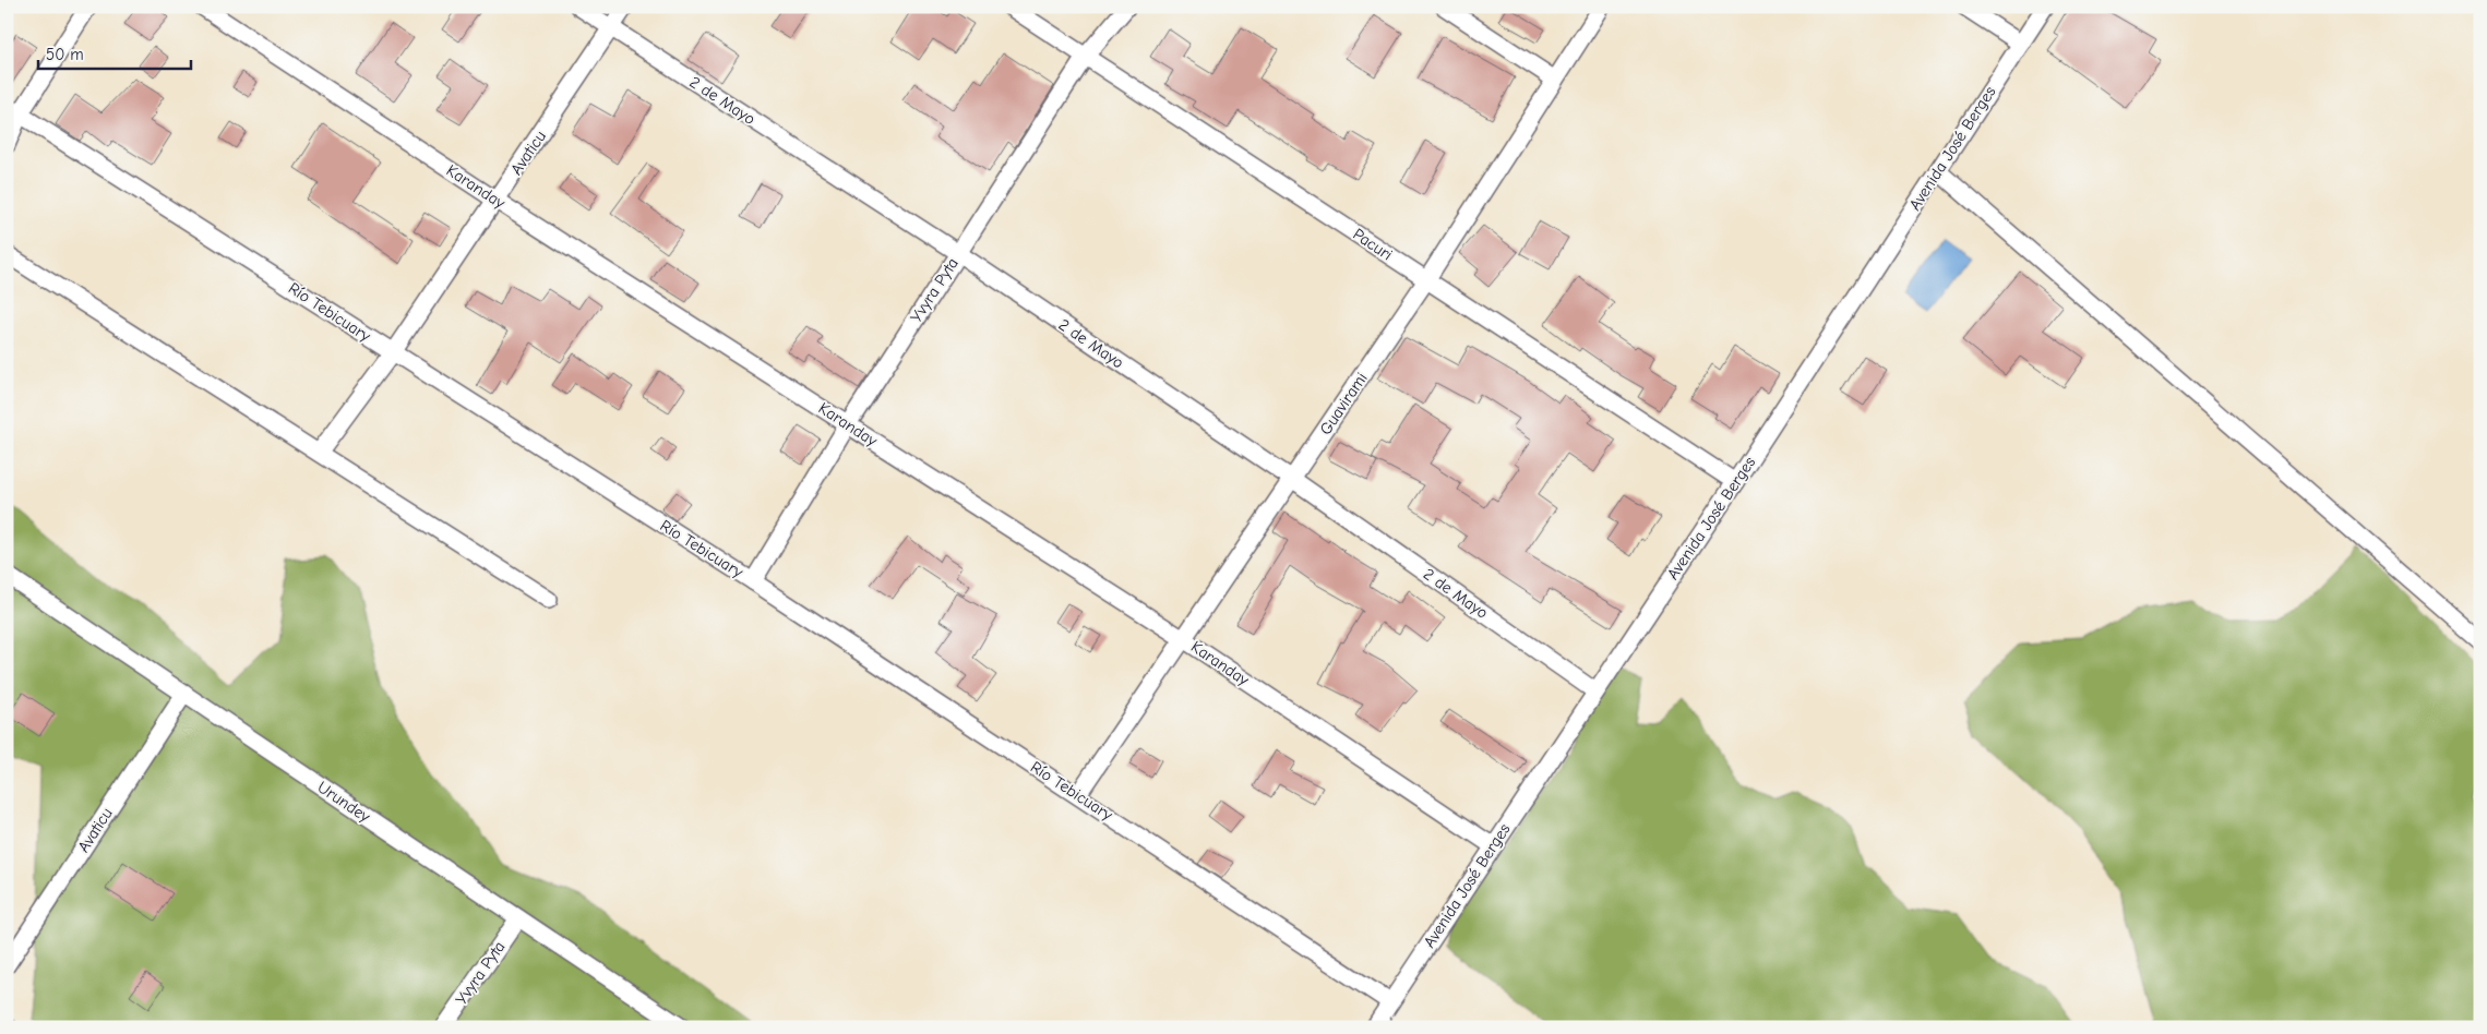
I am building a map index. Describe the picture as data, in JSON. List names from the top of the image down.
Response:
{
  "streets": {
    "street": [
      "2 de Mayo",
      "Avenida José Berges",
      "Avaticu",
      "Karanday",
      "Pacuri",
      "Yvyra Pyta",
      "Río Tebicuary",
      "Guavirami",
      "Urundey"
    ]
  },
  "crossings": [
    ["2 de Mayo", "Avenida José Berges"],
    ["2 de Mayo", "Avaticu"],
    ["2 de Mayo", "Yvyra Pyta"],
    ["2 de Mayo", "Guavirami"],
    ["Avenida José Berges", "Karanday"],
    ["Avenida José Berges", "Pacuri"],
    ["Avenida José Berges", "Río Tebicuary"],
    ["Avaticu", "Karanday"],
    ["Avaticu", "Río Tebicuary"],
    ["Avaticu", "Urundey"],
    ["Karanday", "Yvyra Pyta"],
    ["Karanday", "Guavirami"],
    ["Pacuri", "Yvyra Pyta"],
    ["Pacuri", "Guavirami"],
    ["Yvyra Pyta", "Río Tebicuary"],
    ["Yvyra Pyta", "Urundey"],
    ["Río Tebicuary", "Guavirami"]
  ],
  "scale_bar": "50 m"
}
